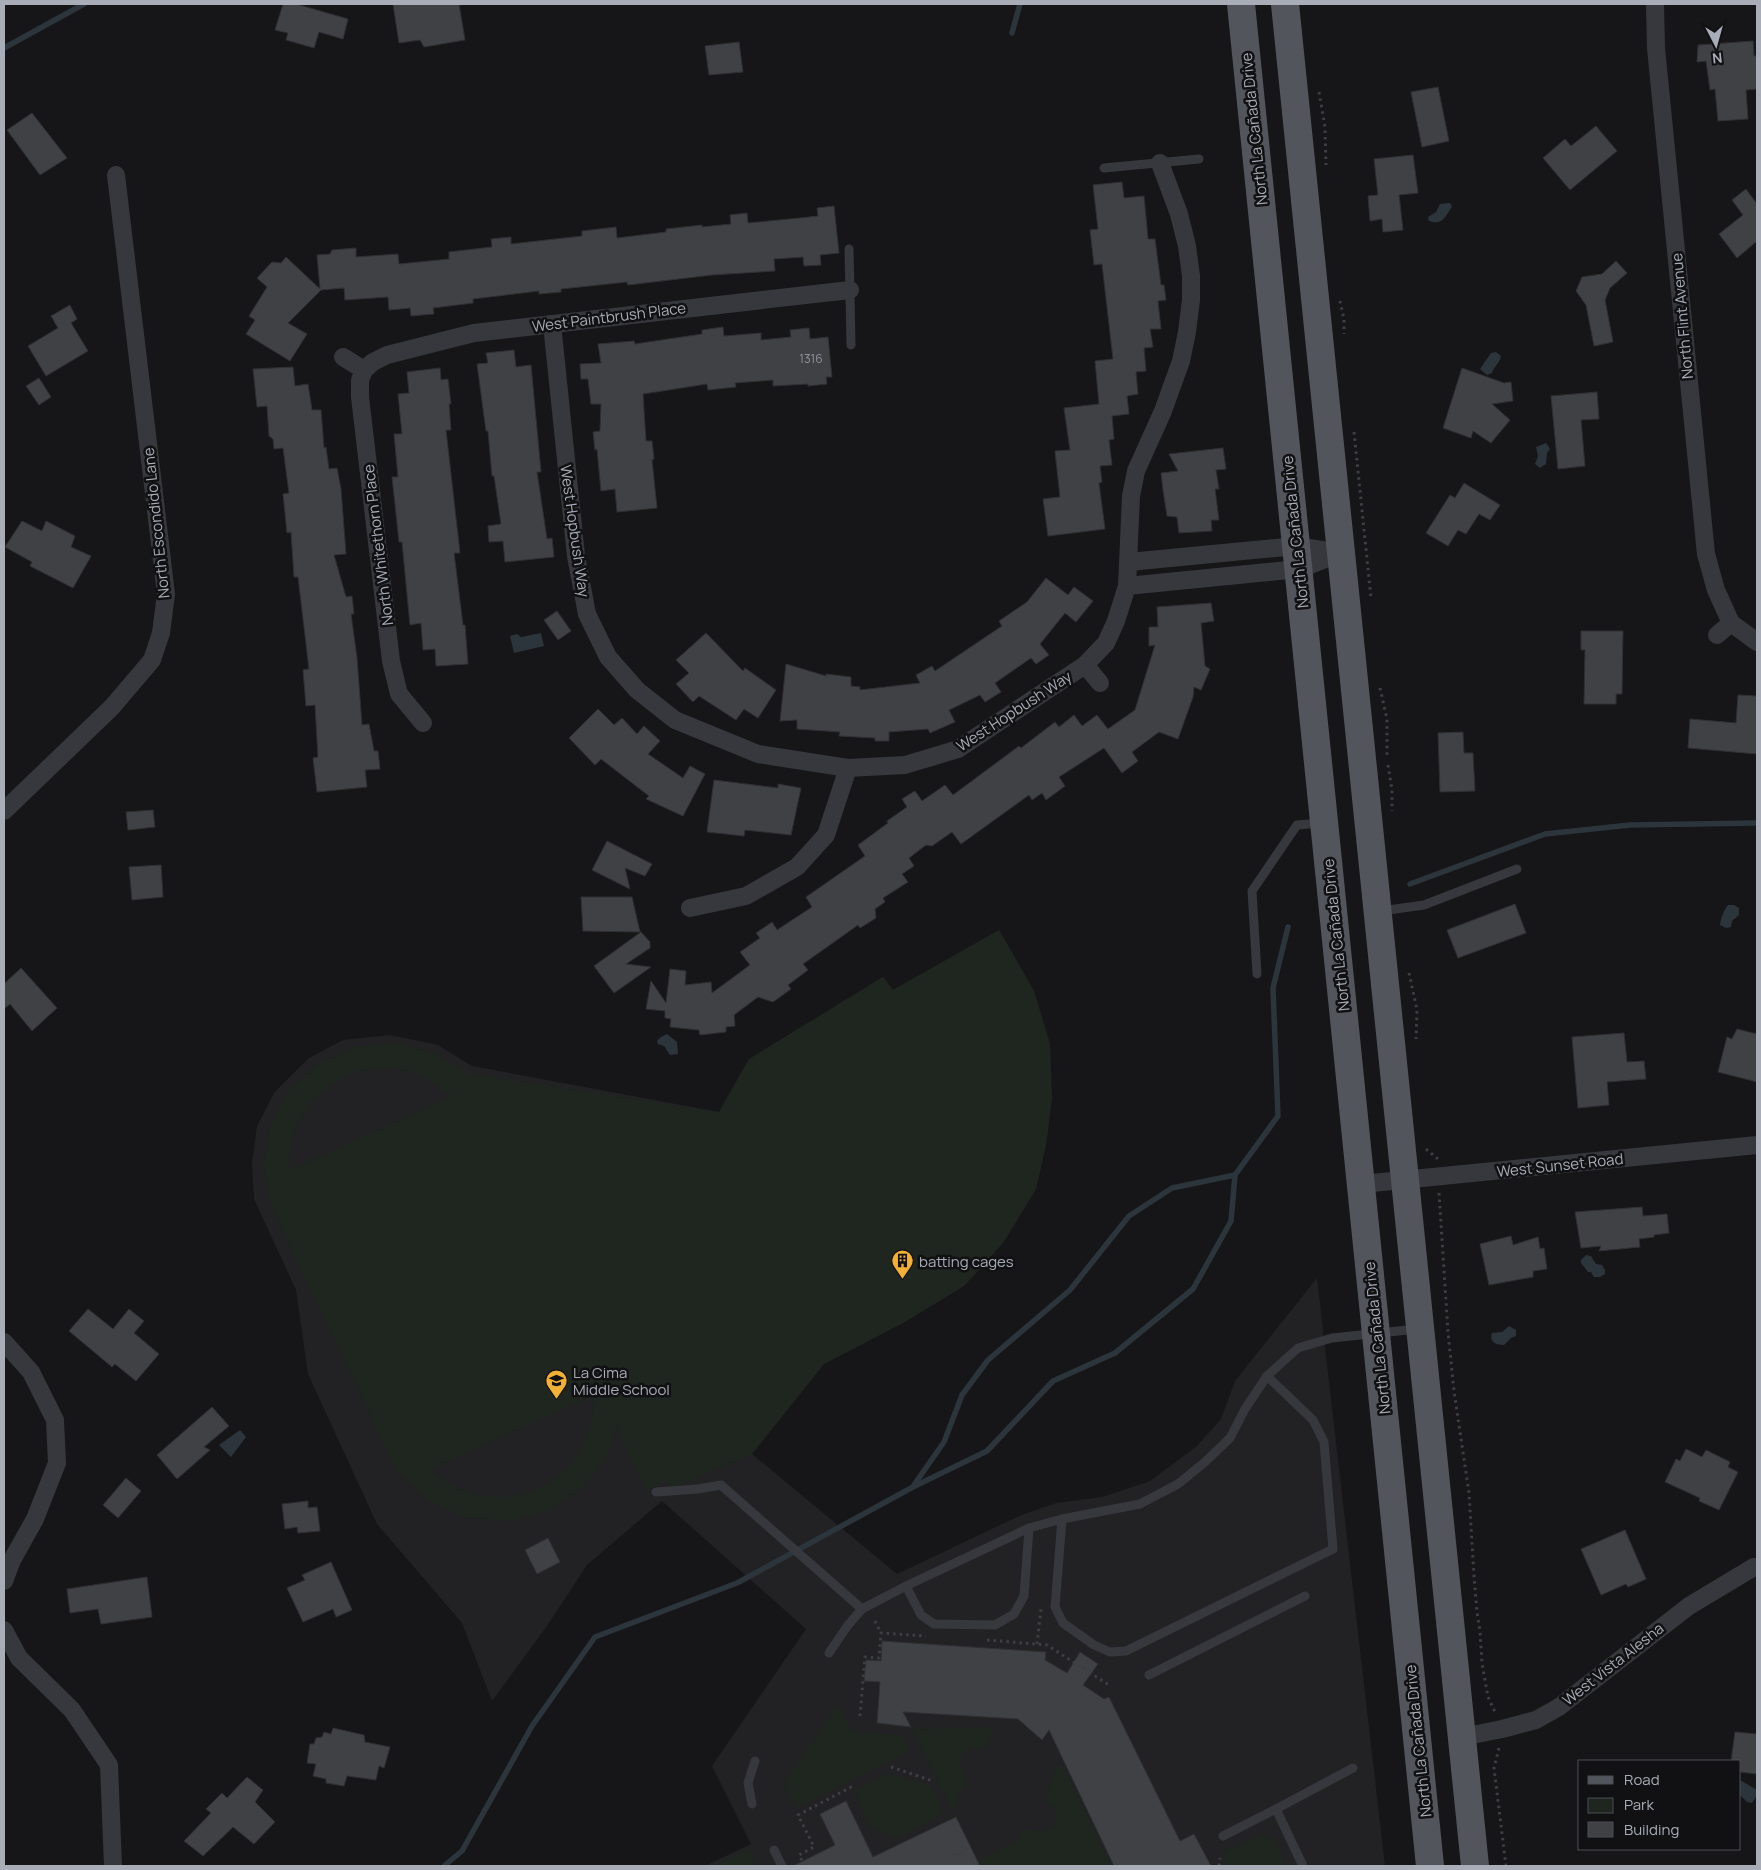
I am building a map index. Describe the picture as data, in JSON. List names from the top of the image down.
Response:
{
  "streets": {
    "main road": ["North La Cañada Drive"],
    "street": [
      "North Flint Avenue",
      "West Paintbrush Place",
      "North Escondido Lane",
      "West Hopbush Way",
      "North Whitethorn Place",
      "West Sunset Road",
      "West Vista Alesha"
    ]
  },
  "crossings": [
    ["North La Cañada Drive", "West Sunset Road"],
    ["West Paintbrush Place", "West Hopbush Way"],
    ["West Paintbrush Place", "North Whitethorn Place"]
  ],
  "places": {
    "building": ["batting cages"],
    "school or university": ["La Cima Middle School"]
  },
  "house_numbers": ["1316"],
  "legend": ["Road", "Park", "Building"],
  "north": "bottom"
}
